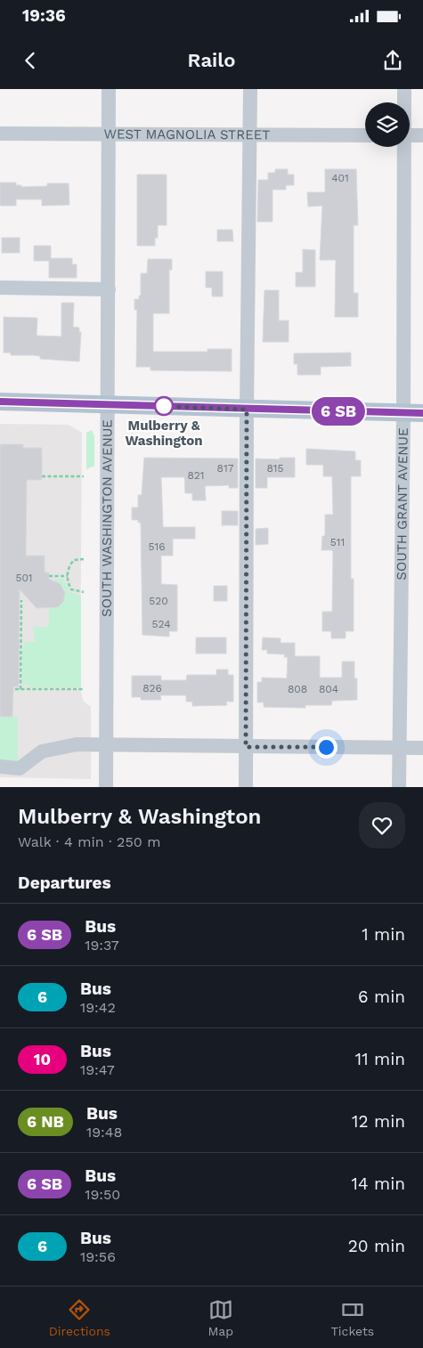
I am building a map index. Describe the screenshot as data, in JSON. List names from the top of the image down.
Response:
{
  "streets": {
    "street": ["WEST MAGNOLIA STREET", "SOUTH GRANT AVENUE", "SOUTH WASHINGTON AVENUE"]
  },
  "crossings": [
    ["WEST MAGNOLIA STREET", "SOUTH WASHINGTON AVENUE"]
  ],
  "places": ["Mulberry & Washington"],
  "house_numbers": [
    "401",
    "817",
    "815",
    "821",
    "511",
    "516",
    "501",
    "520",
    "524",
    "826",
    "808",
    "804"
  ],
  "page": {
    "status": "19:36",
    "header": "Railo",
    "on_map": "6 SB",
    "heading": [
      ["Mulberry & Washington", "Walk · 4 min · 250 m"],
      "Departures"
    ],
    "list": [
      {
        "mark": "6 SB",
        "name": "Bus",
        "note": "19:37",
        "value": "1 min"
      },
      {
        "mark": "6",
        "name": "Bus",
        "note": "19:42",
        "value": "6 min"
      },
      {
        "mark": "10",
        "name": "Bus",
        "note": "19:47",
        "value": "11 min"
      },
      {
        "mark": "6 NB",
        "name": "Bus",
        "note": "19:48",
        "value": "12 min"
      },
      {
        "mark": "6 SB",
        "name": "Bus",
        "note": "19:50",
        "value": "14 min"
      },
      {
        "mark": "6",
        "name": "Bus",
        "note": "19:56",
        "value": "20 min"
      }
    ],
    "tabs": ["Directions", "Map", "Tickets"]
  }
}
